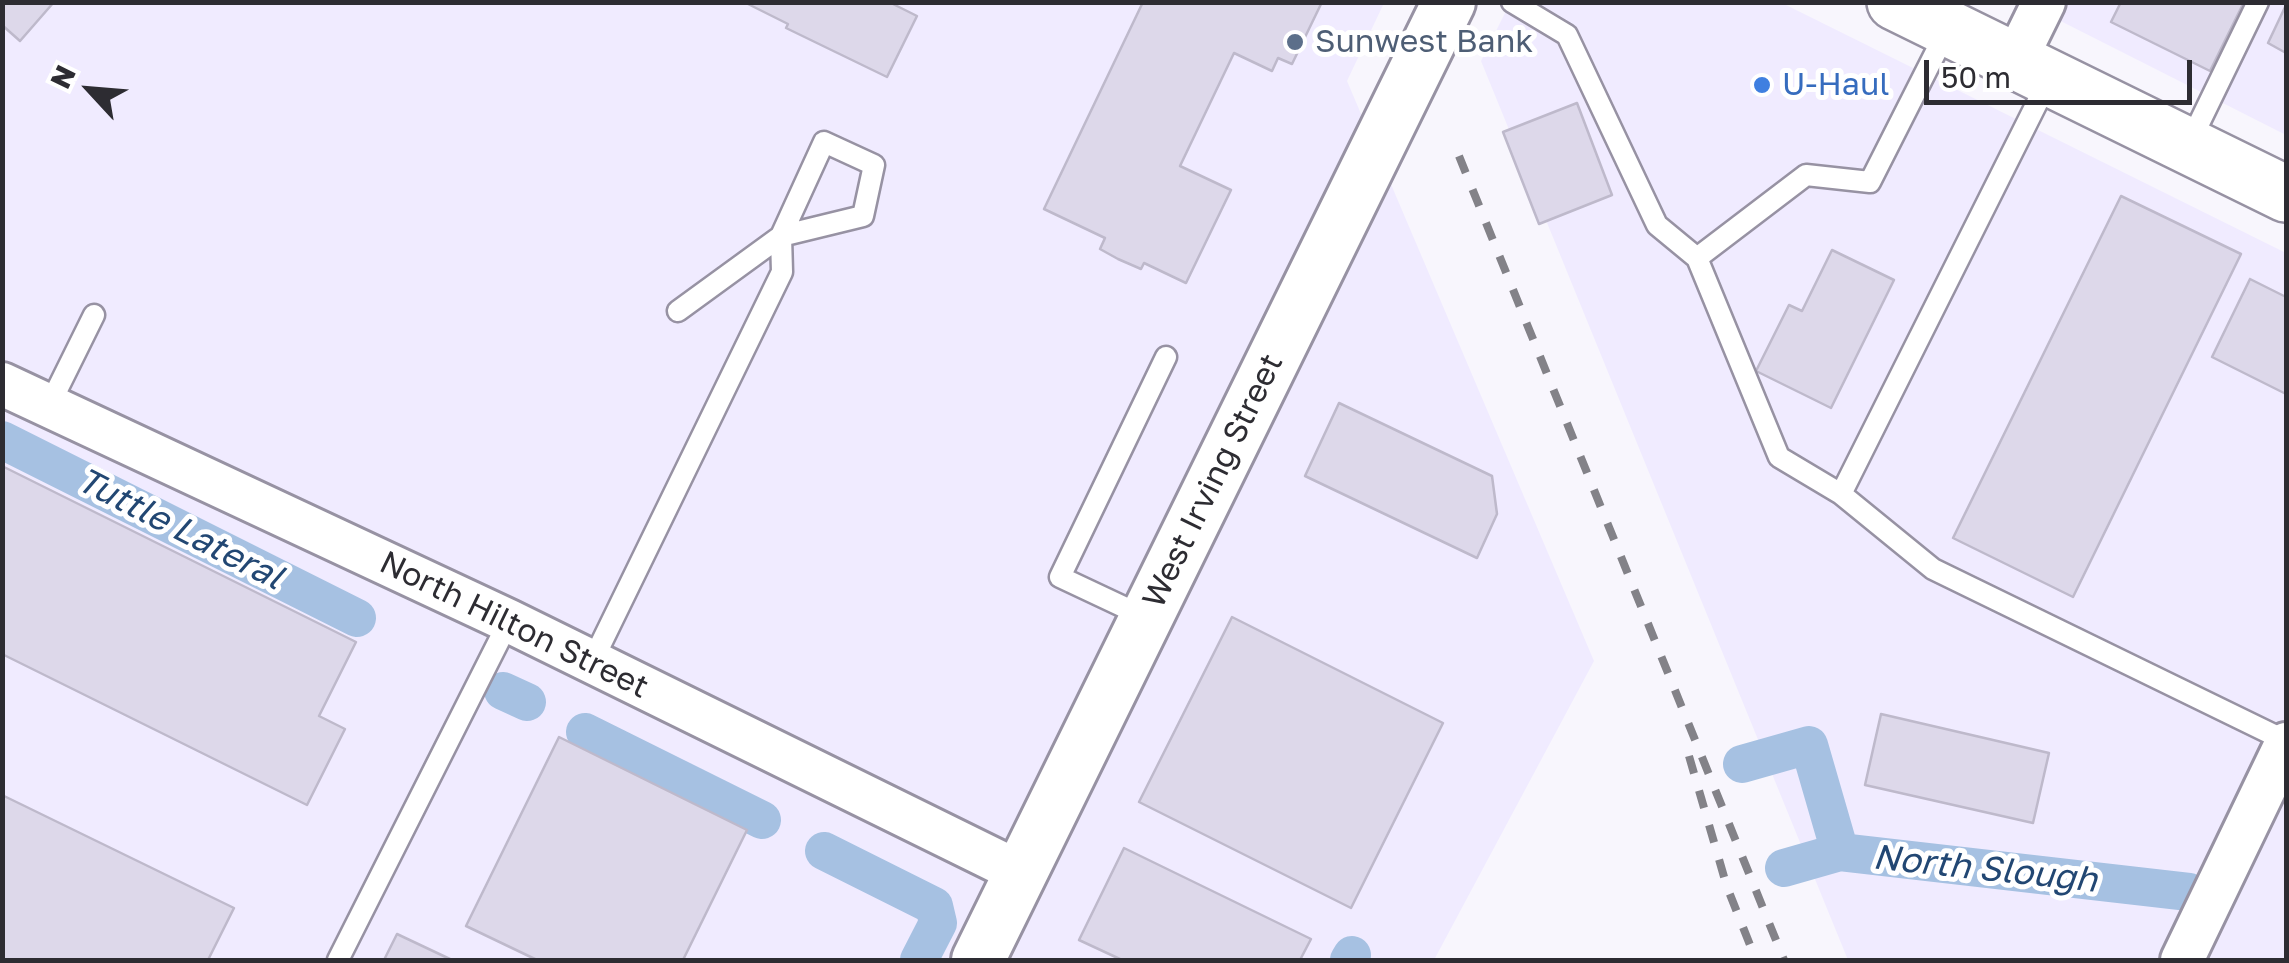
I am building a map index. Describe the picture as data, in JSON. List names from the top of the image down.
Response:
{
  "streets": {
    "street": ["West Irving Street", "North Hilton Street"]
  },
  "crossings": [
    ["West Irving Street", "North Hilton Street"]
  ],
  "water": ["Tuttle Lateral", "North Slough"],
  "places": ["Sunwest Bank", "U-Haul"],
  "scale_bar": "50 m",
  "north": "top left"
}
